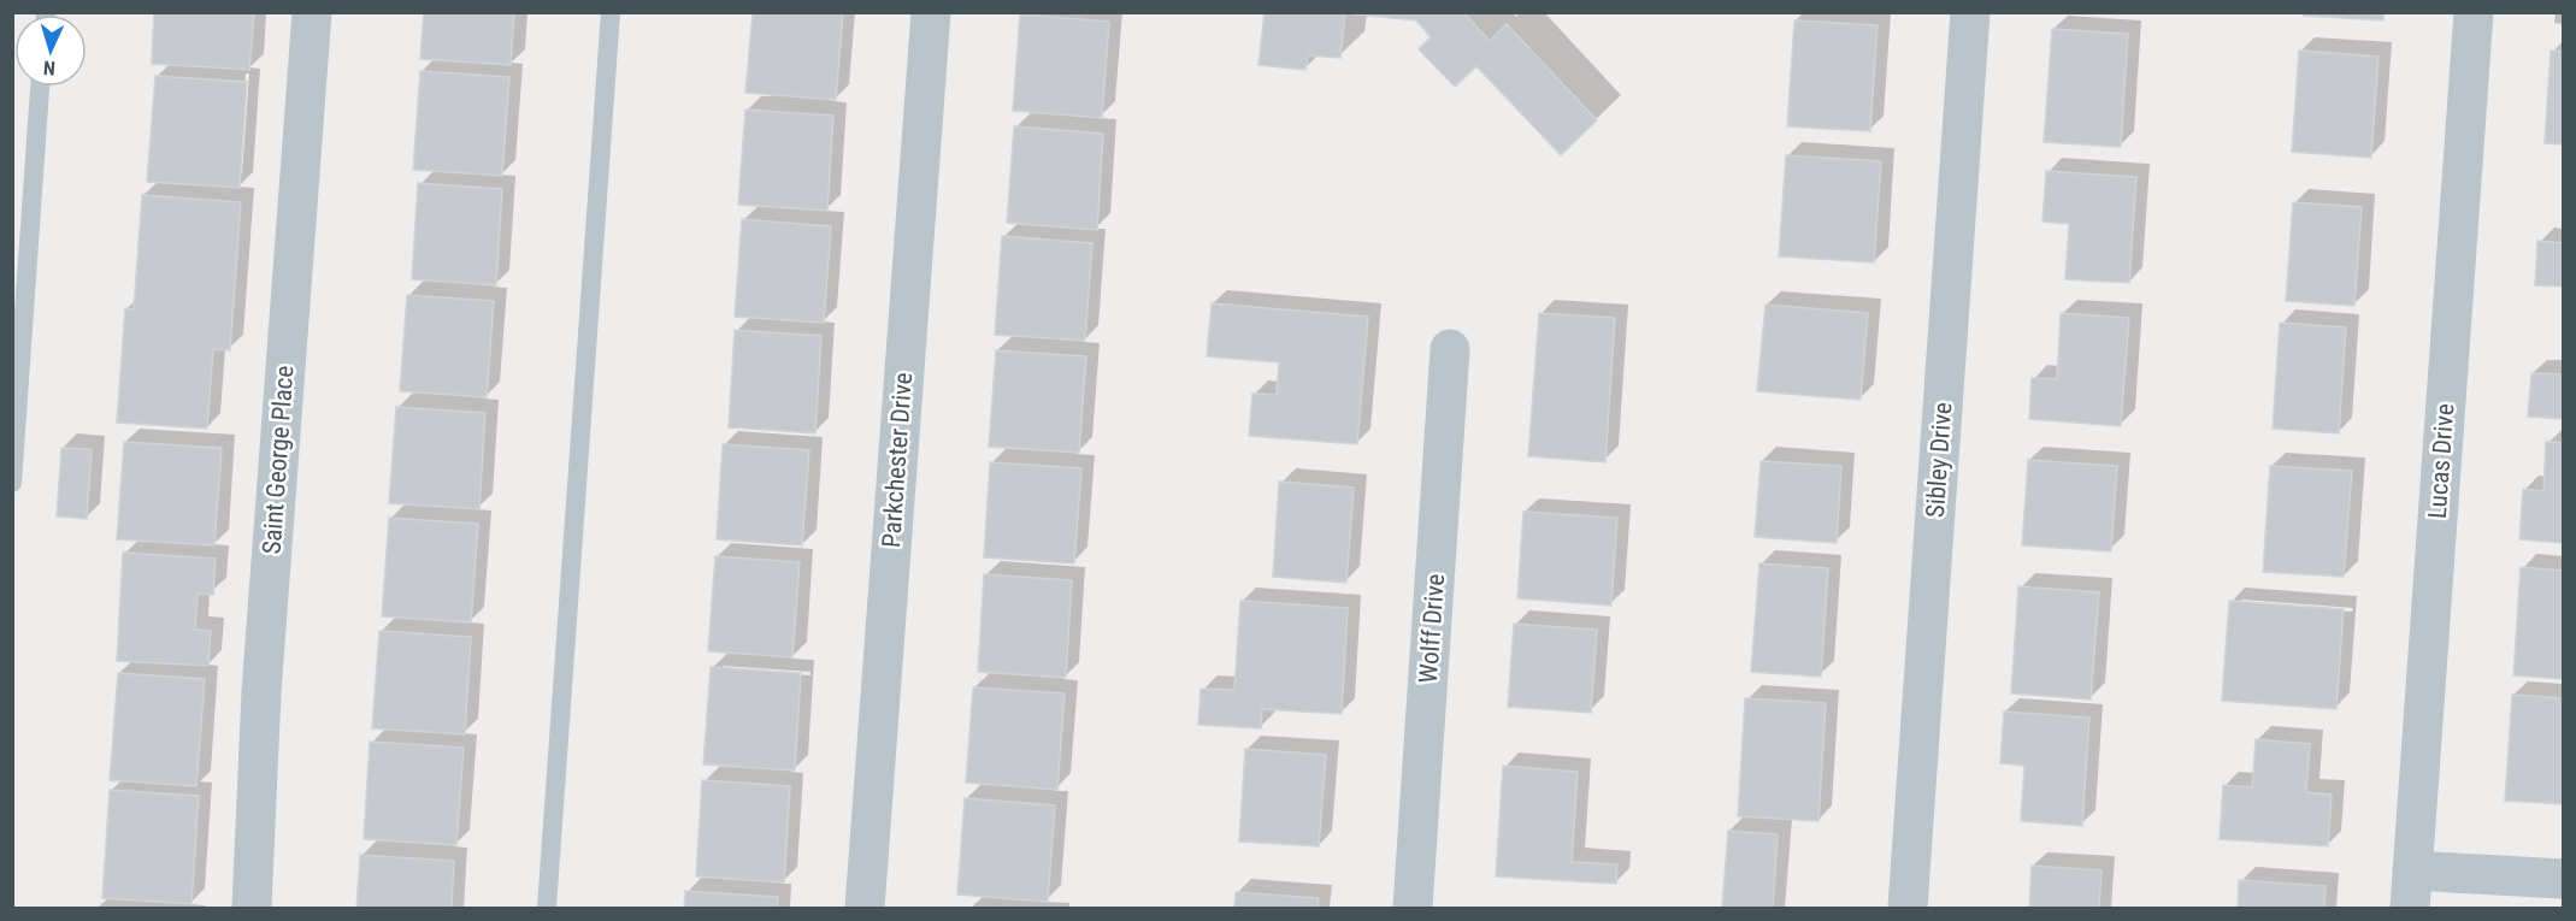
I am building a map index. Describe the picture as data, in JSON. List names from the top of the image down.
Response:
{
  "streets": {
    "street": [
      "Saint George Place",
      "Parkchester Drive",
      "Sibley Drive",
      "Lucas Drive",
      "Wolff Drive"
    ]
  },
  "north": "bottom"
}
